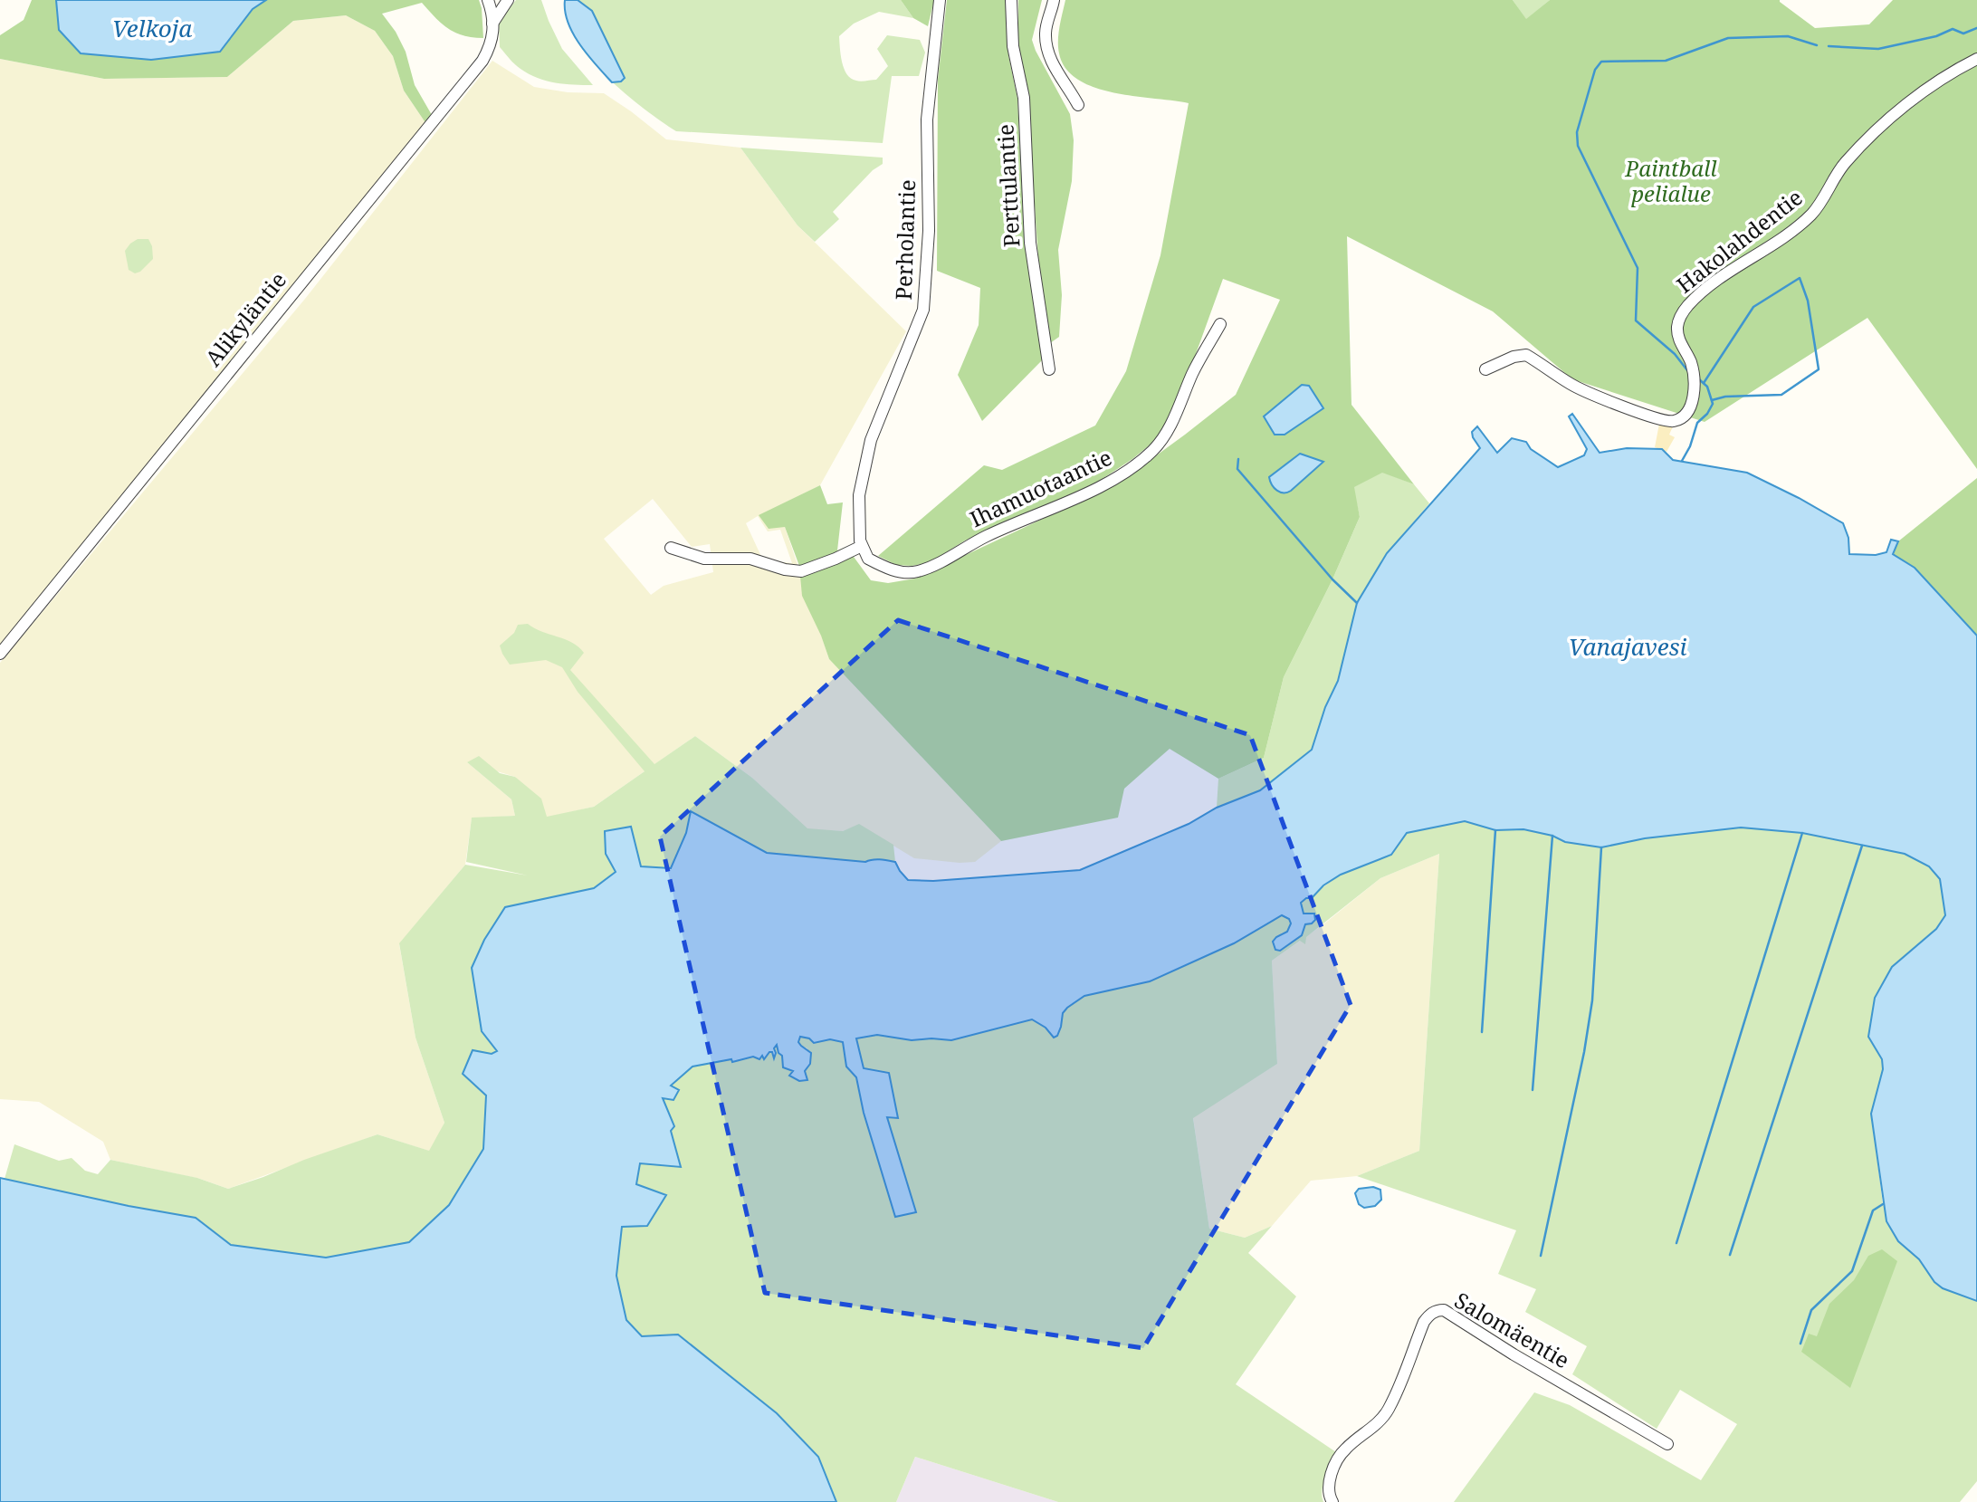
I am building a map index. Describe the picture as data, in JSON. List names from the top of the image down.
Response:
{
  "streets": {
    "street": [
      "Perttulantie",
      "Perholantie",
      "Hakolahdentie",
      "Alikyläntie",
      "Ihamuotaantie",
      "Salomäentie"
    ]
  },
  "crossings": [
    ["Perholantie", "Ihamuotaantie"]
  ],
  "water": ["Velkoja", "Vanajavesi"],
  "parks": ["Paintball pelialue"]
}
